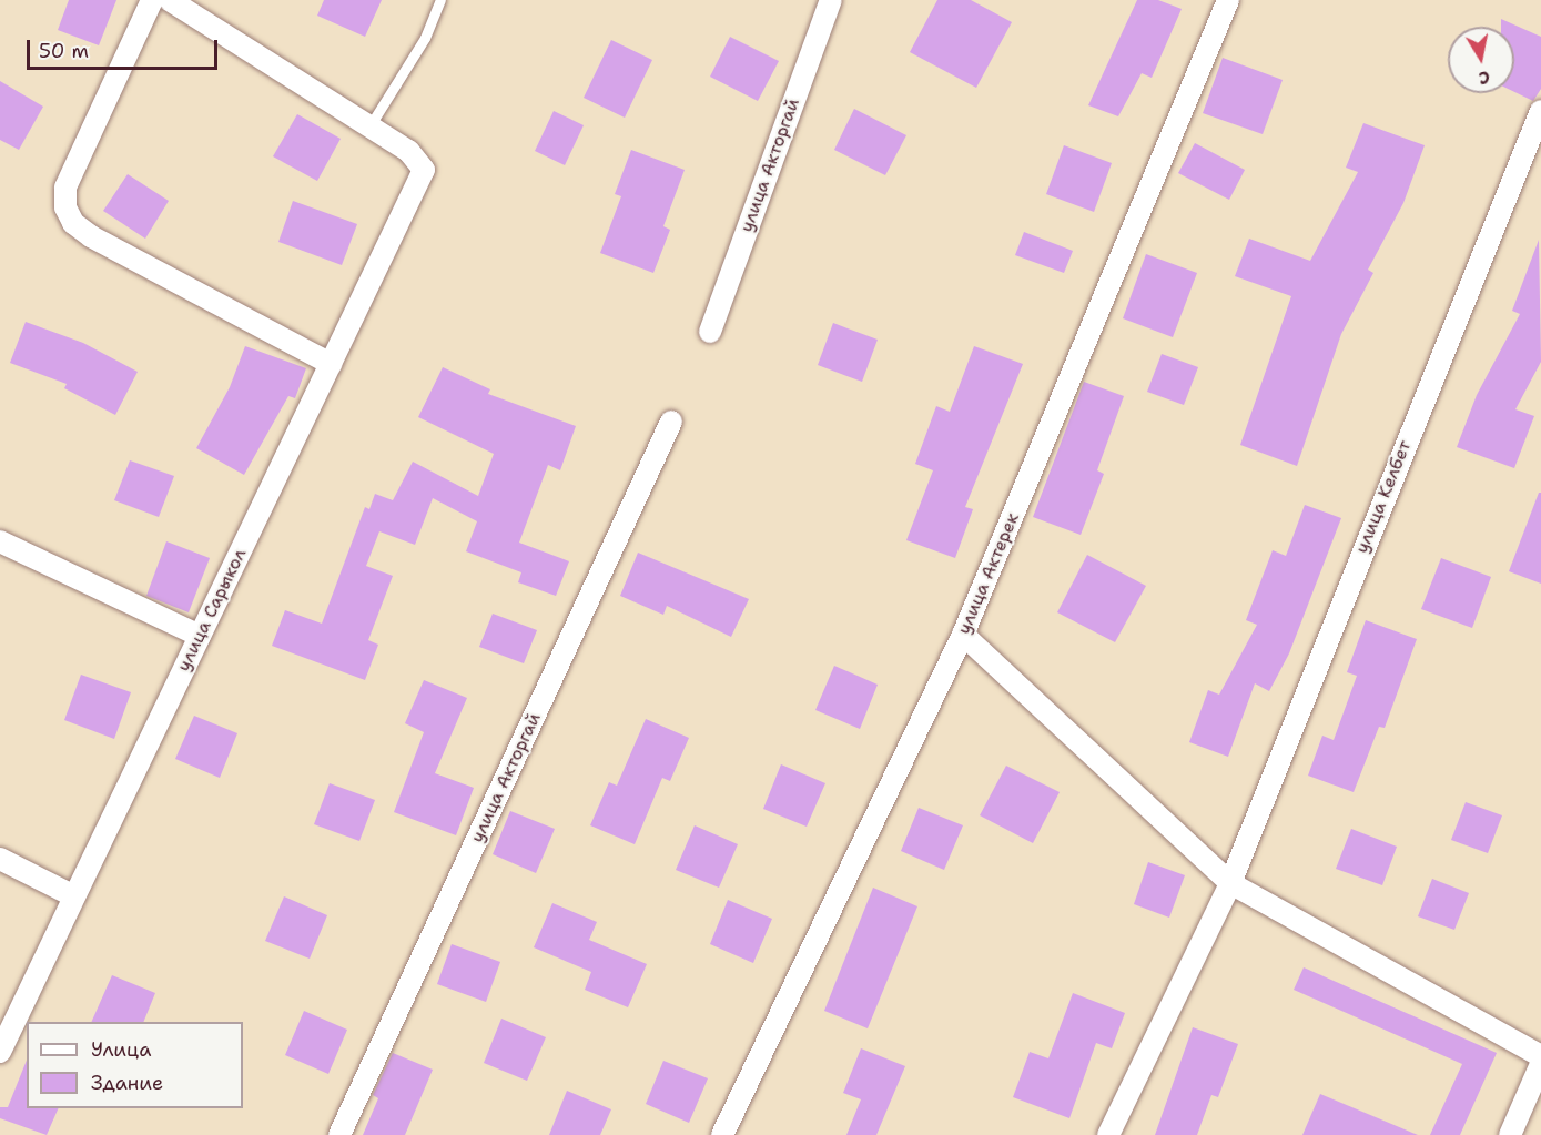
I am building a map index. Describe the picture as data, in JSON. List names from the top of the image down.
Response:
{
  "streets": {
    "street": [
      "улица Акторгай",
      "улица Келбет",
      "улица Актерек",
      "улица Сарыкол"
    ]
  },
  "legend": ["Улица", "Здание"],
  "scale_bar": "50 m",
  "north": "bottom"
}
